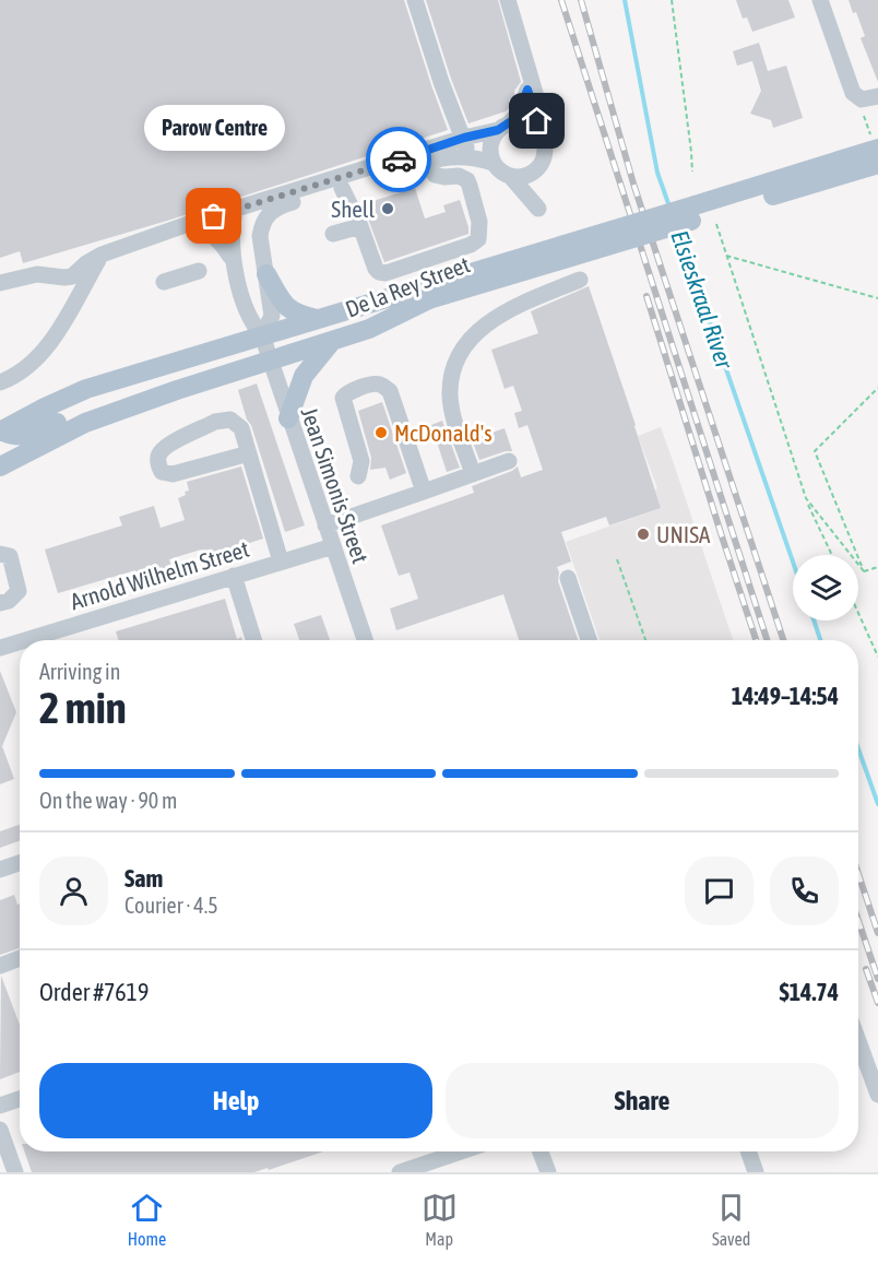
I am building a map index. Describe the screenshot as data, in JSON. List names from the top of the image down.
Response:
{
  "streets": {
    "main road": ["De la Rey Street"],
    "street": ["Jean Simonis Street", "Arnold Wilhelm Street"]
  },
  "crossings": [
    ["De la Rey Street", "Jean Simonis Street"],
    ["Jean Simonis Street", "Arnold Wilhelm Street"]
  ],
  "water": ["Elsieskraal River"],
  "places": [
    "Shell",
    "Parow Centre",
    "McDonald's",
    "UNISA"
  ],
  "page": {
    "bubble": "Parow Centre",
    "heading": ["2 min", "Arriving in", "14:49–14:54"],
    "panel": [
      "Sam",
      "Courier · 4.5",
      "Order #7619",
      "$14.74"
    ],
    "bar": "On the way · 90 m",
    "buttons": ["Help", "Share"],
    "tabs": ["Home", "Map", "Saved"]
  }
}
